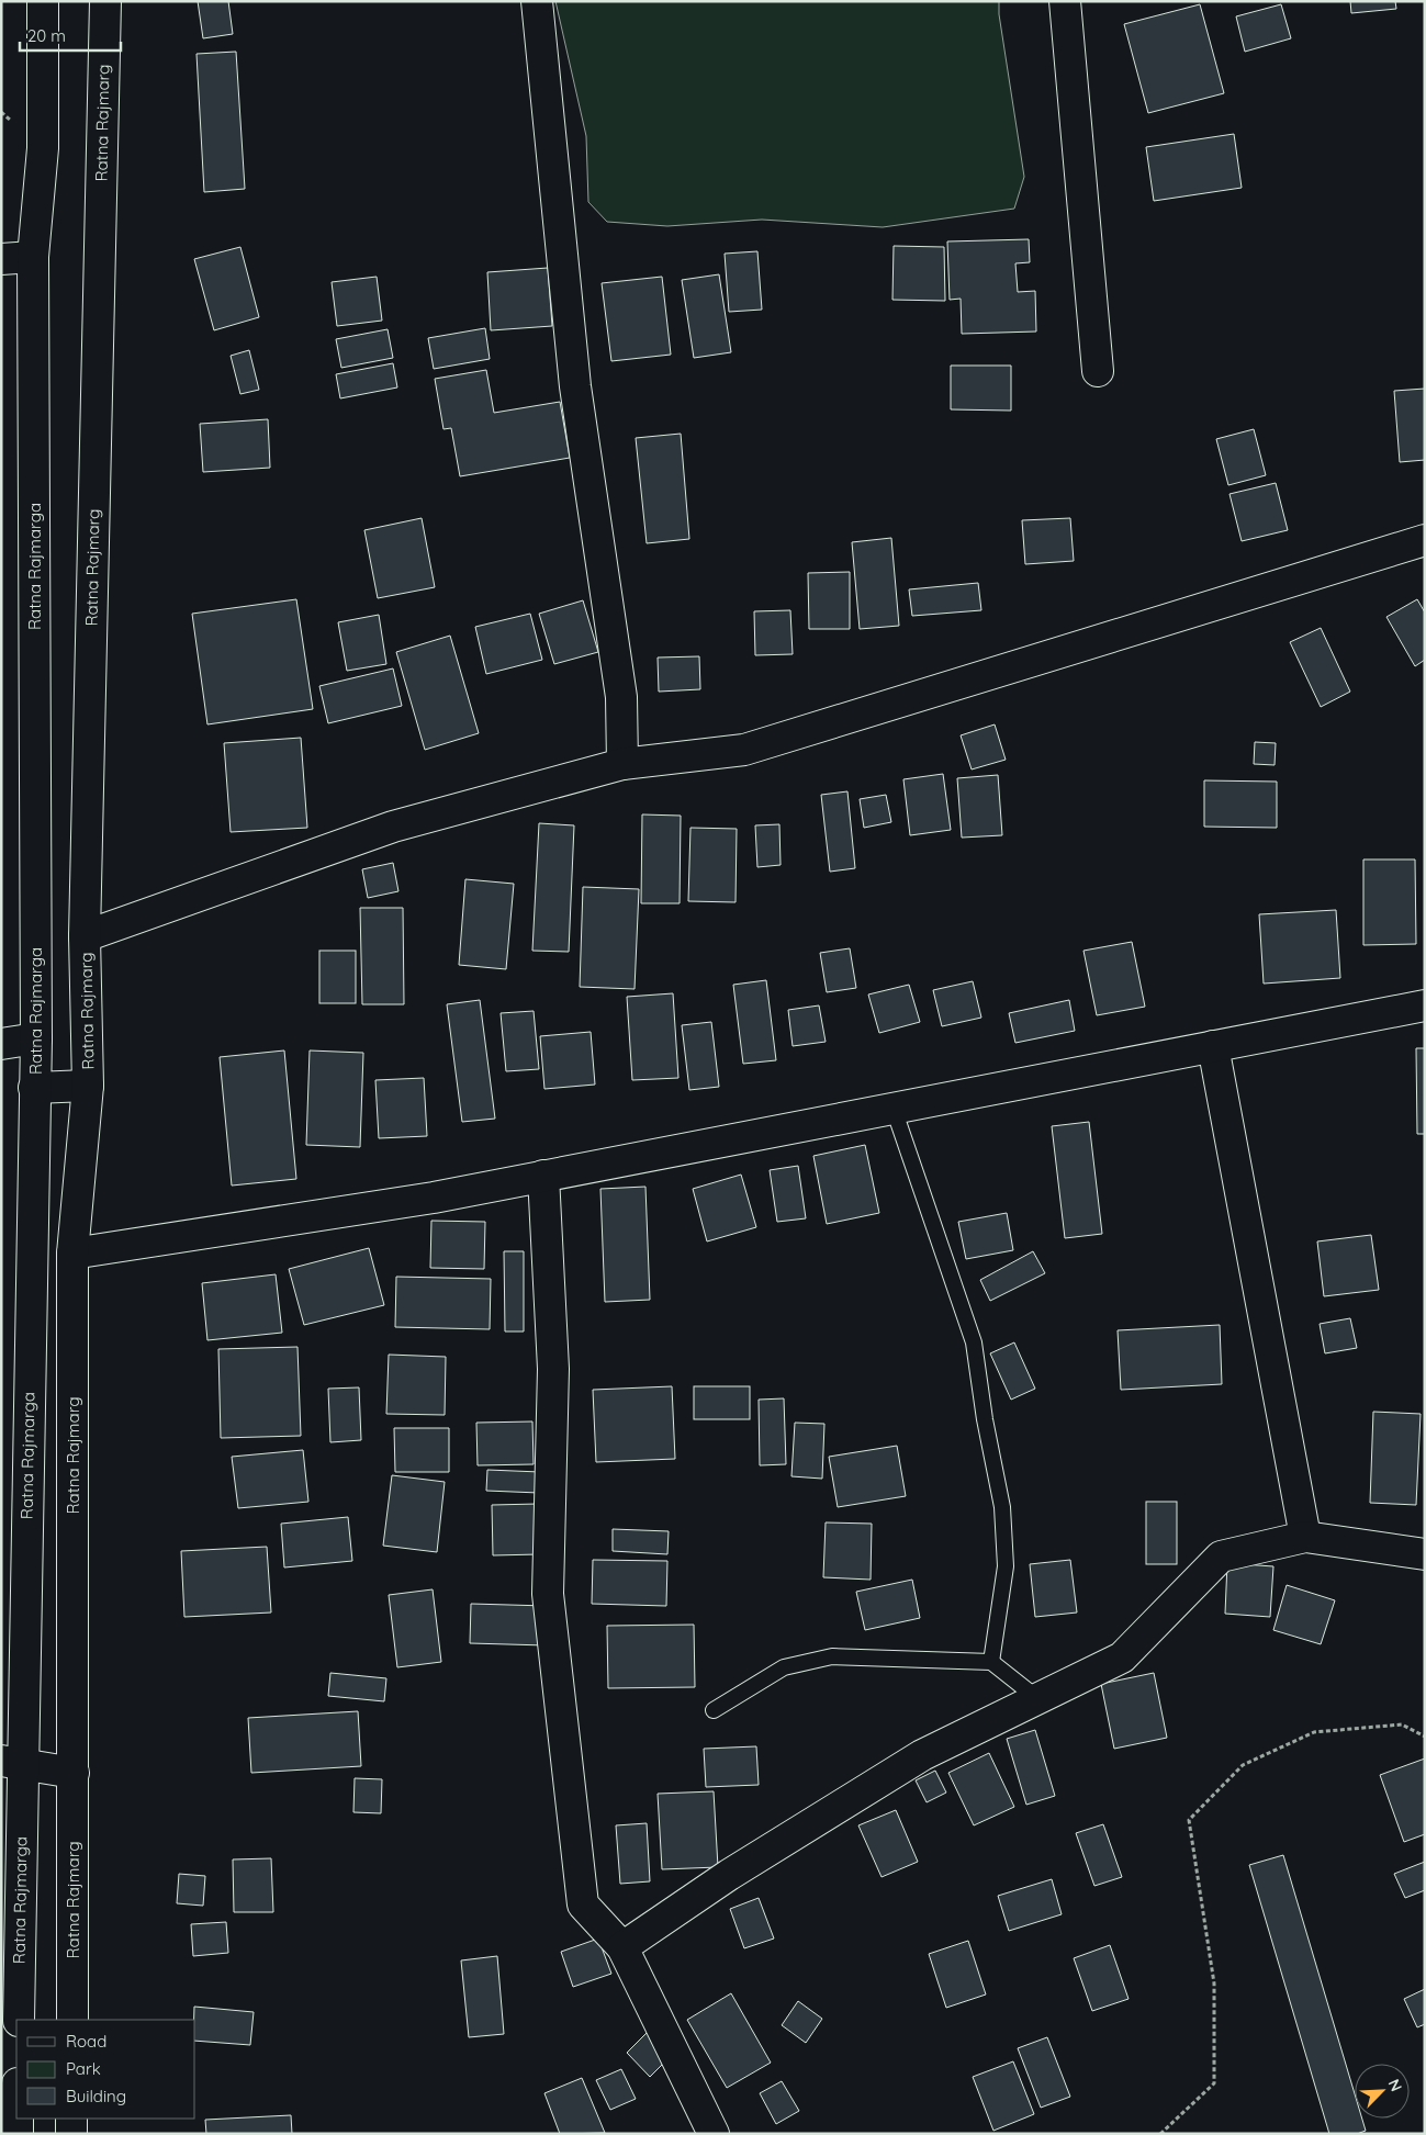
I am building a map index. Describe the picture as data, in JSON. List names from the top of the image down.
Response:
{
  "streets": {
    "street": ["Ratna Rajmarg", "Ratna Rajmarga"]
  },
  "legend": ["Road", "Park", "Building"],
  "scale_bar": "20 m",
  "north": "top right"
}
